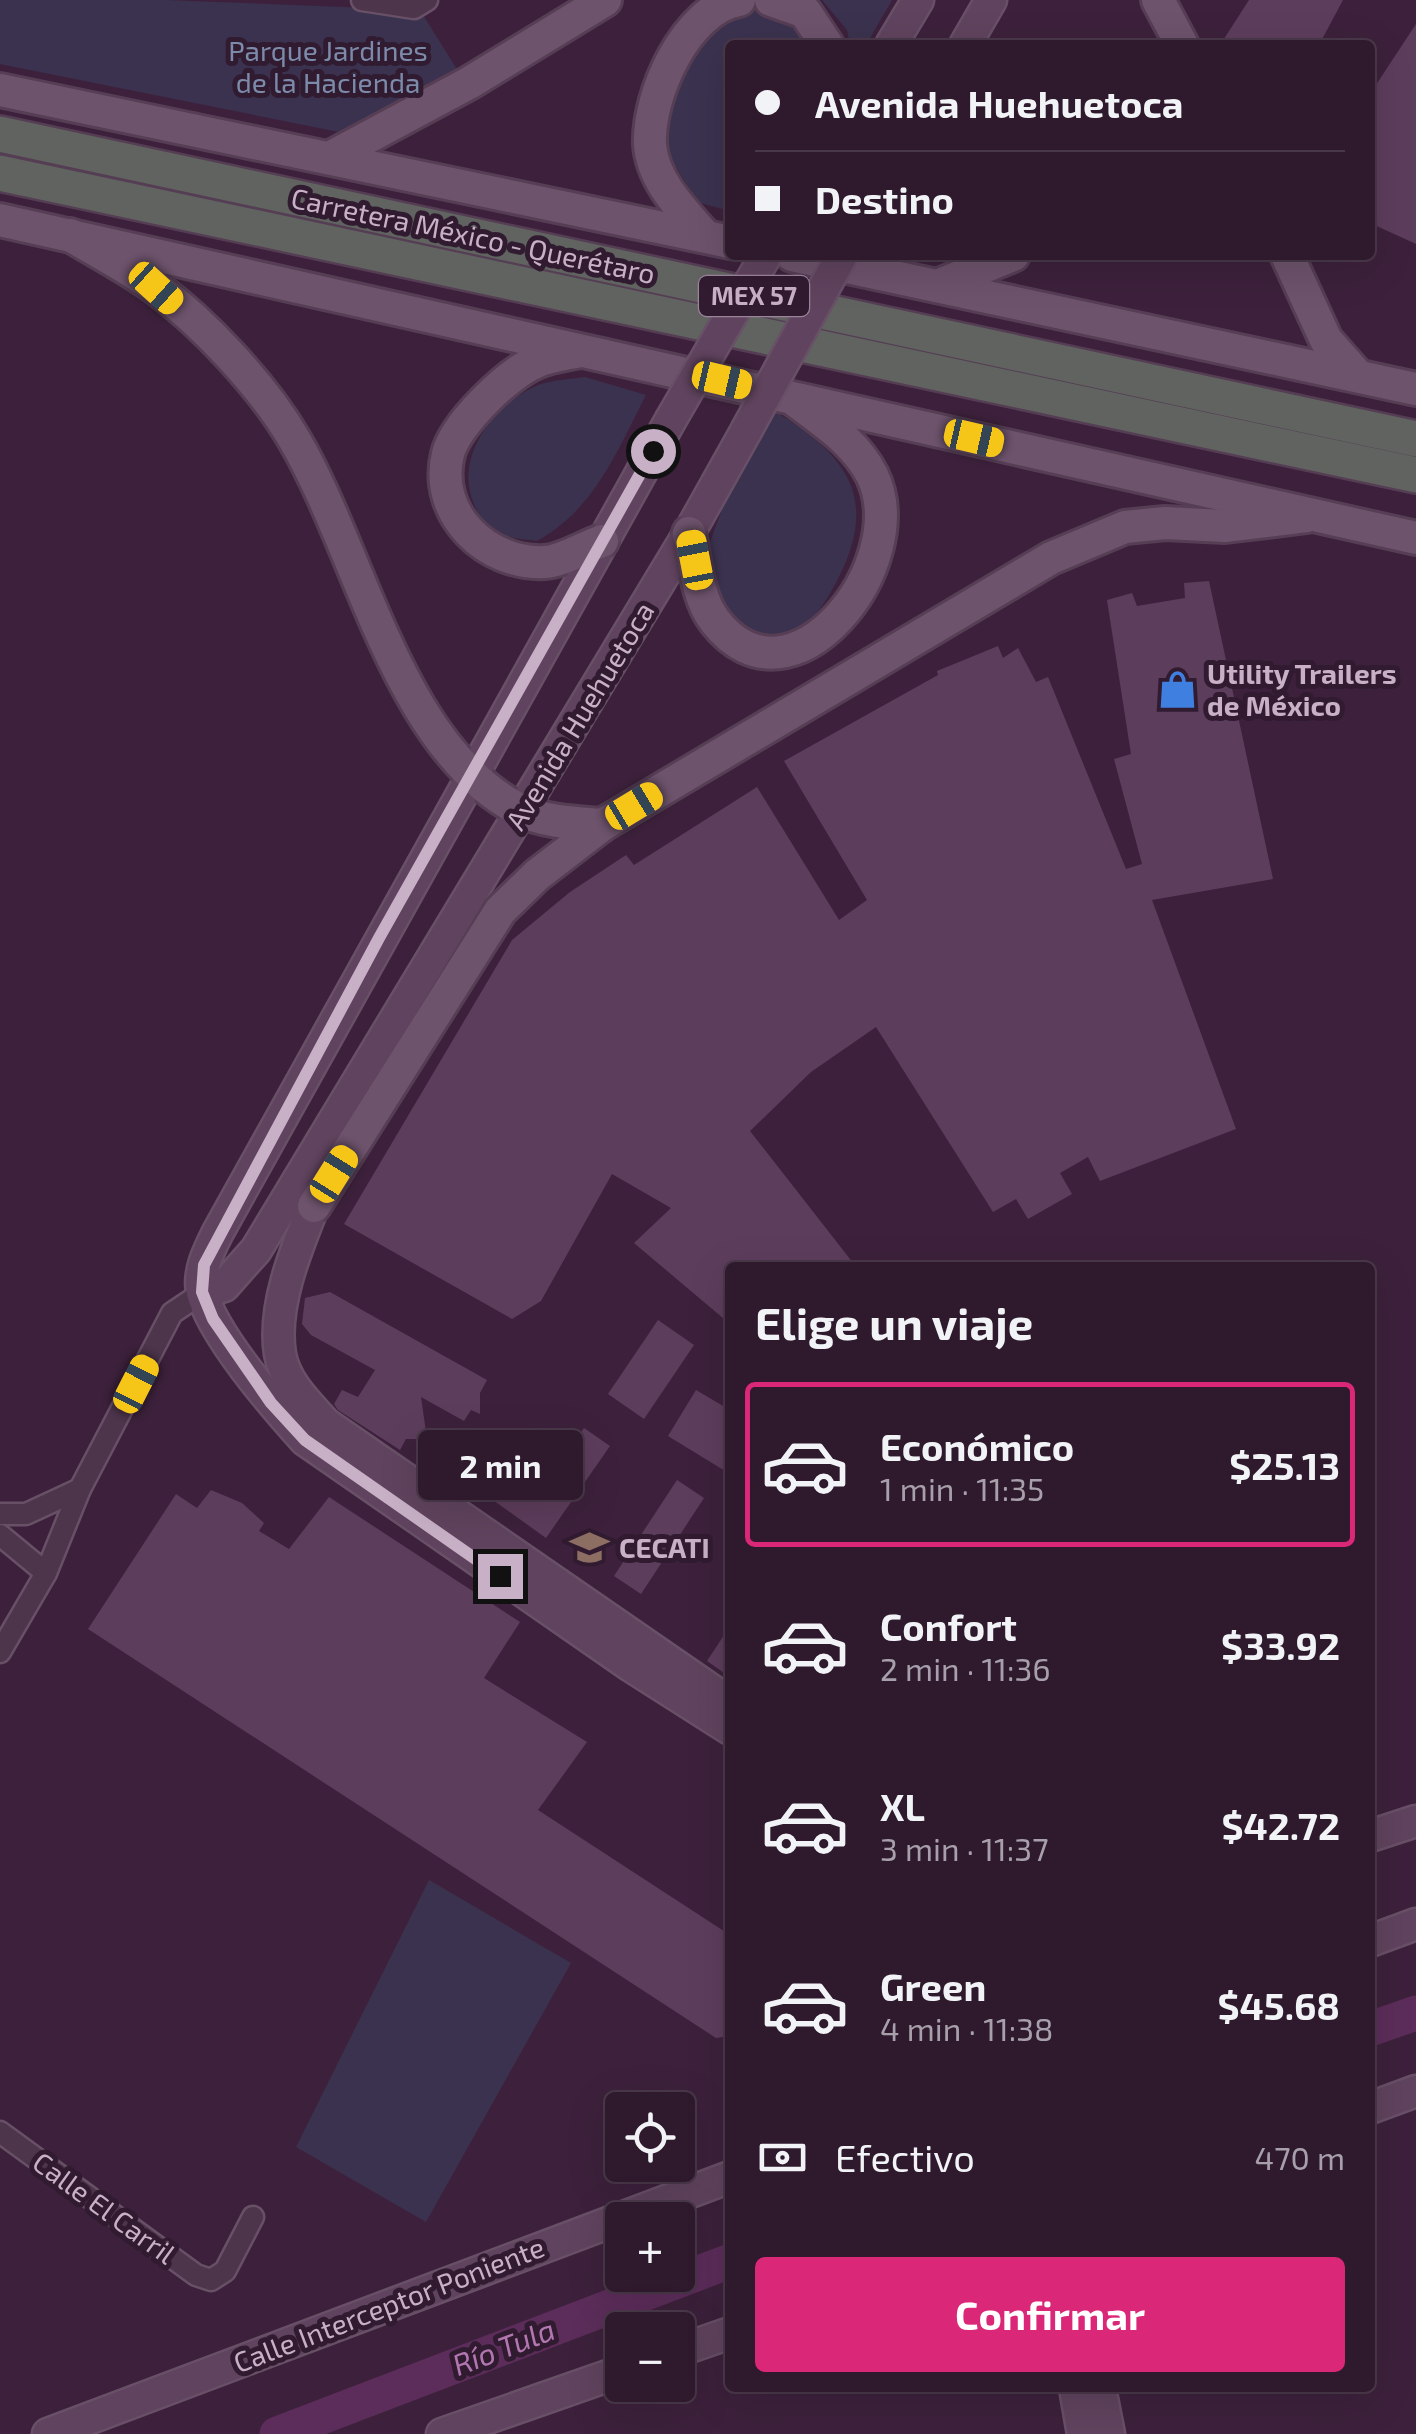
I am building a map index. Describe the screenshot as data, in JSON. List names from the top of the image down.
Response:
{
  "streets": {
    "highway": ["Carretera México - Querétaro", "MEX 57"],
    "main road": ["Avenida Huehuetoca", "Calle Interceptor Poniente"],
    "street": ["Calle El Carril"]
  },
  "water": ["Río Tula"],
  "parks": ["Parque Jardines de la Hacienda"],
  "places": {
    "shop": ["Utility Trailers de México"],
    "school or university": ["CECATI"]
  },
  "page": {
    "banner": ["Avenida Huehuetoca", "Destino"],
    "heading": "Elige un viaje",
    "list": [
      {
        "name": "Económico",
        "note": "1 min · 11:35",
        "value": "$25.13"
      },
      {
        "name": "Confort",
        "note": "2 min · 11:36",
        "value": "$33.92"
      },
      {
        "name": "XL",
        "note": "3 min · 11:37",
        "value": "$42.72"
      },
      {
        "name": "Green",
        "note": "4 min · 11:38",
        "value": "$45.68"
      }
    ],
    "bubble": "2 min",
    "map_buttons": ["+", "−"],
    "pay": ["Efectivo", "470 m"],
    "buttons": "Confirmar"
  }
}
